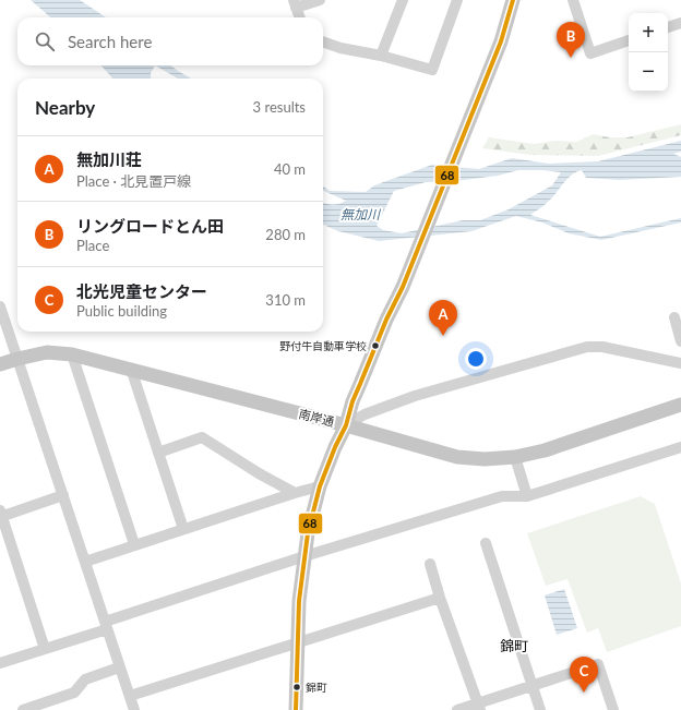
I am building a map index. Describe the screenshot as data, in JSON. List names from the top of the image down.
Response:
{
  "streets": {
    "main road": ["南岸通"]
  },
  "districts": ["錦町"],
  "water": ["無加川"],
  "places": ["野付牛自動車学校", "錦町"],
  "lines": ["transit line 68"],
  "page": {
    "map_buttons": ["+", "−"],
    "search": "Search here",
    "pins": ["B", "A", "C"],
    "heading": ["Nearby", "3 results"],
    "list": [
      {
        "mark": "A",
        "name": "無加川荘",
        "note": "Place · 北見置戸線",
        "value": "40 m"
      },
      {
        "mark": "B",
        "name": "リングロードとん田",
        "note": "Place",
        "value": "280 m"
      },
      {
        "mark": "C",
        "name": "北光児童センター",
        "note": "Public building",
        "value": "310 m"
      }
    ]
  }
}
